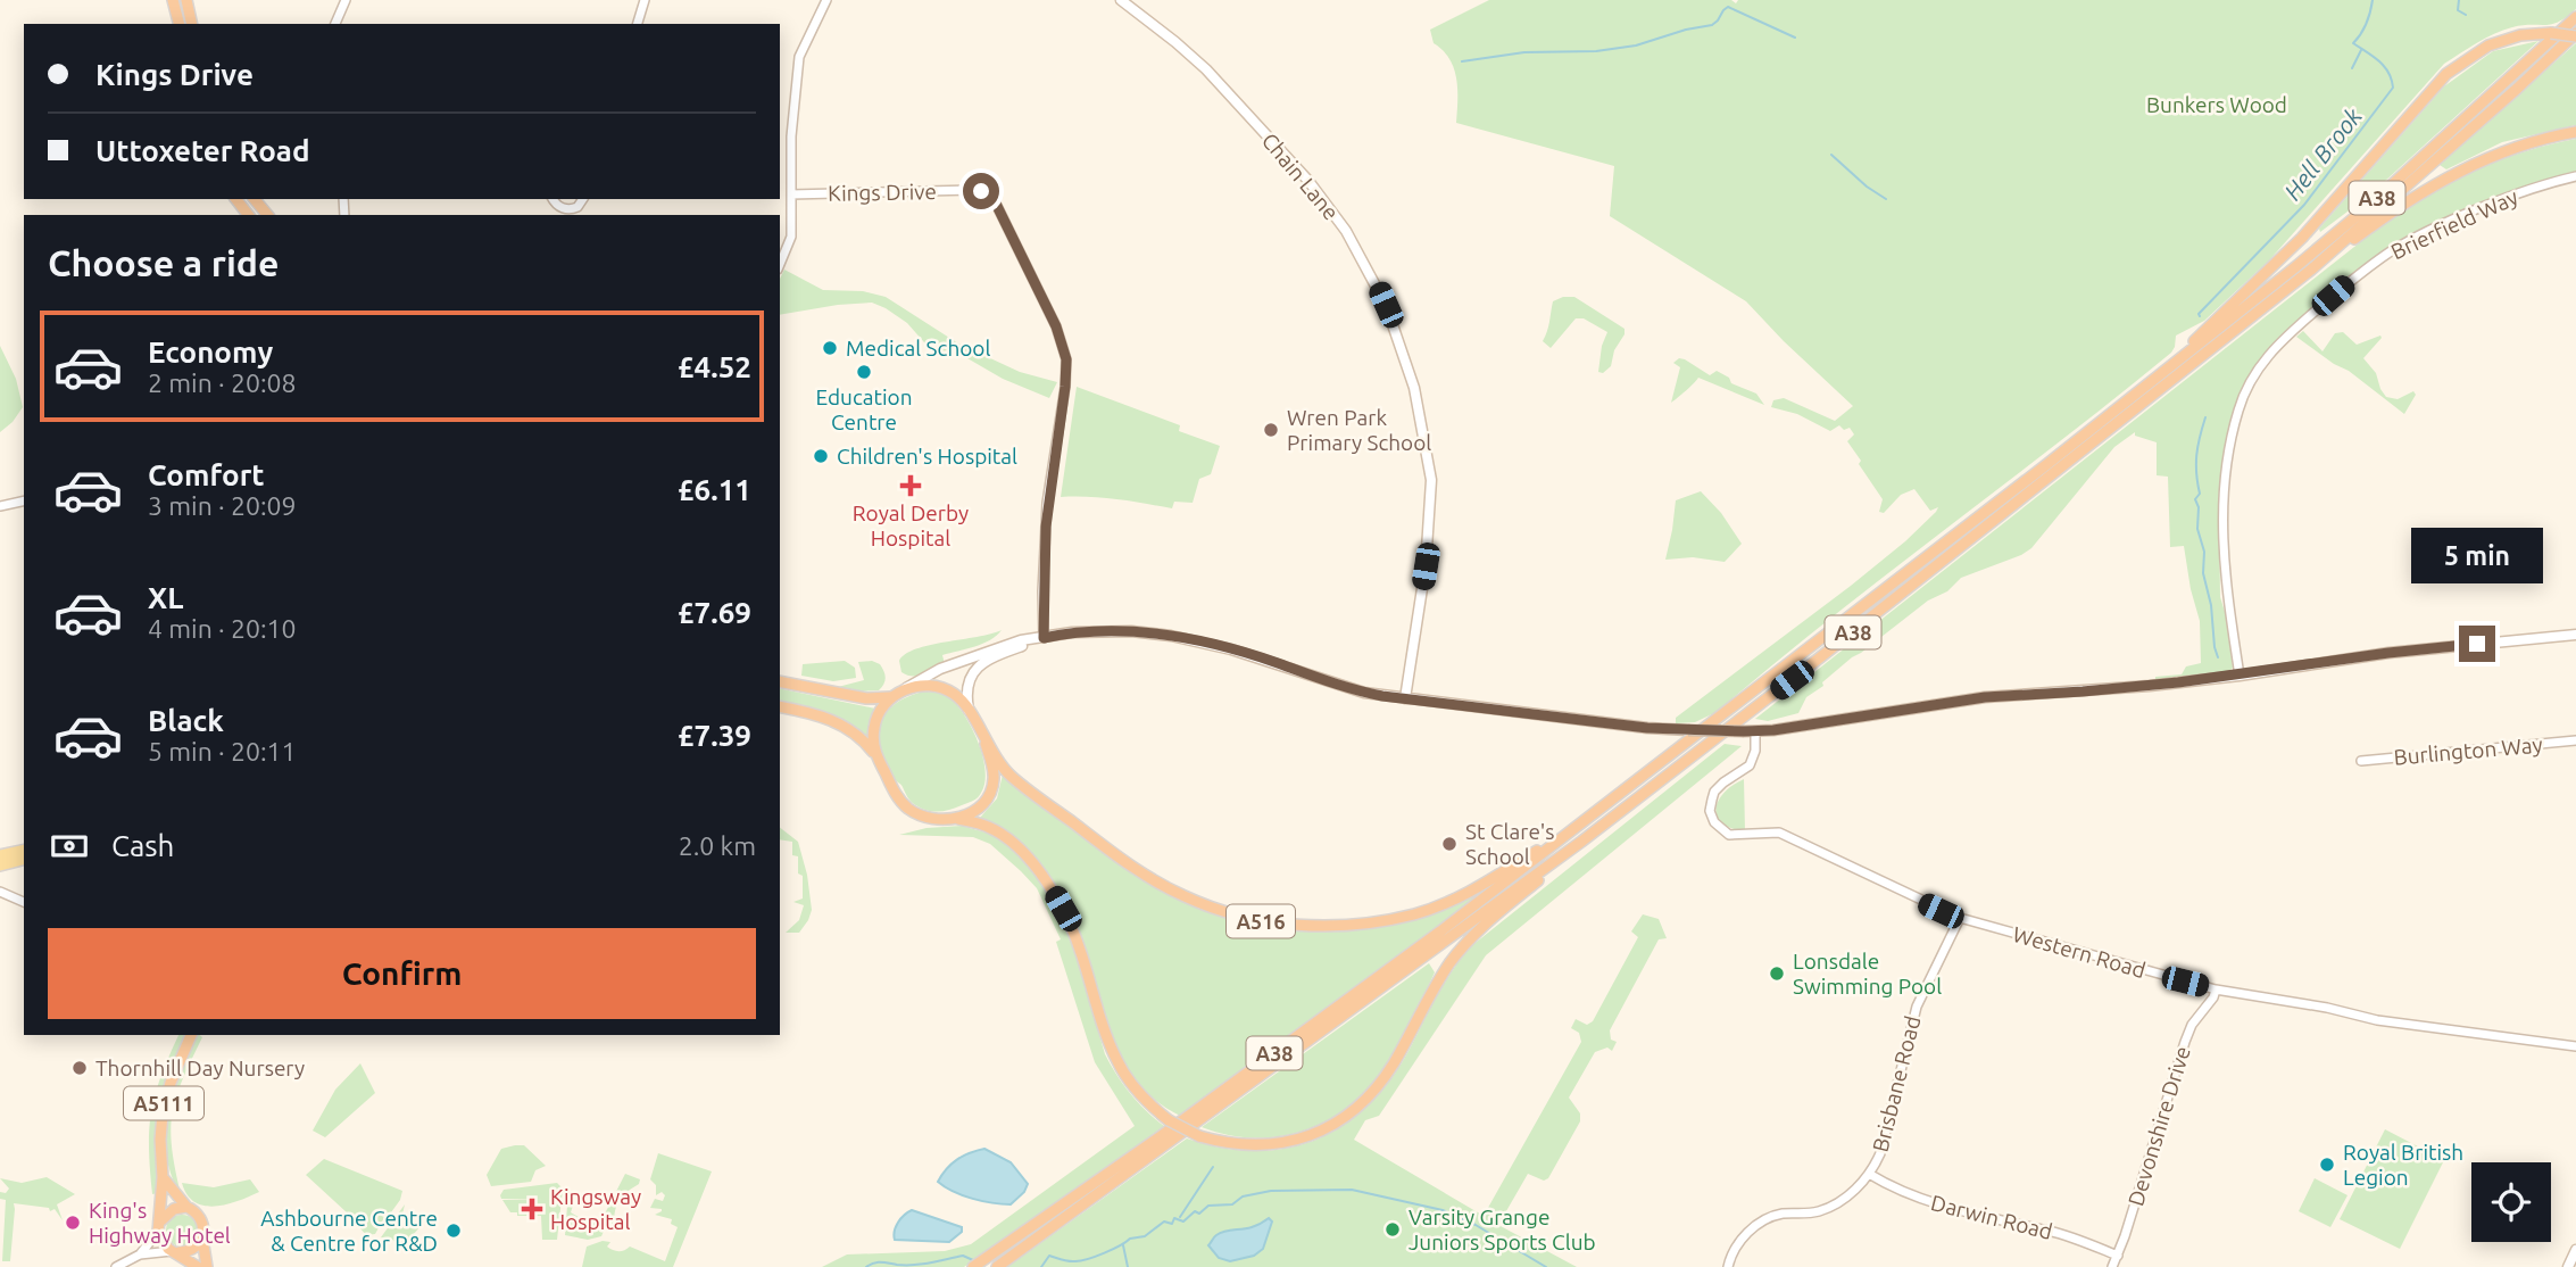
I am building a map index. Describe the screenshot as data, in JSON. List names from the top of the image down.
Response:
{
  "streets": {
    "highway": ["A38", "A516", "A5111"],
    "main road": ["Chain Lane"],
    "street": [
      "Kings Drive",
      "Brierfield Way",
      "Burlington Way",
      "Western Road",
      "Brisbane Road",
      "Devonshire Drive",
      "Darwin Road"
    ]
  },
  "crossings": [
    ["A38", "A516"],
    ["Western Road", "Brisbane Road"],
    ["Western Road", "Devonshire Drive"],
    ["Brisbane Road", "Darwin Road"],
    ["Devonshire Drive", "Darwin Road"]
  ],
  "water": ["Hell Brook"],
  "parks": ["Bunkers Wood"],
  "places": {
    "other": [
      "Medical School",
      "Education Centre",
      "Wren Park Primary School",
      "Children's Hospital",
      "St Clare's School",
      "Lonsdale Swimming Pool",
      "Thornhill Day Nursery",
      "Royal British Legion",
      "King's Highway Hotel",
      "Varsity Grange Juniors Sports Club",
      "Ashbourne Centre & Centre for R&D"
    ],
    "health": ["Royal Derby Hospital", "Kingsway Hospital"]
  },
  "page": {
    "banner": ["Kings Drive", "Uttoxeter Road"],
    "heading": "Choose a ride",
    "list": [
      {
        "name": "Economy",
        "note": "2 min · 20:08",
        "value": "£4.52"
      },
      {
        "name": "Comfort",
        "note": "3 min · 20:09",
        "value": "£6.11"
      },
      {
        "name": "XL",
        "note": "4 min · 20:10",
        "value": "£7.69"
      },
      {
        "name": "Black",
        "note": "5 min · 20:11",
        "value": "£7.39"
      }
    ],
    "bubble": "5 min",
    "pay": ["Cash", "2.0 km"],
    "buttons": "Confirm"
  }
}
